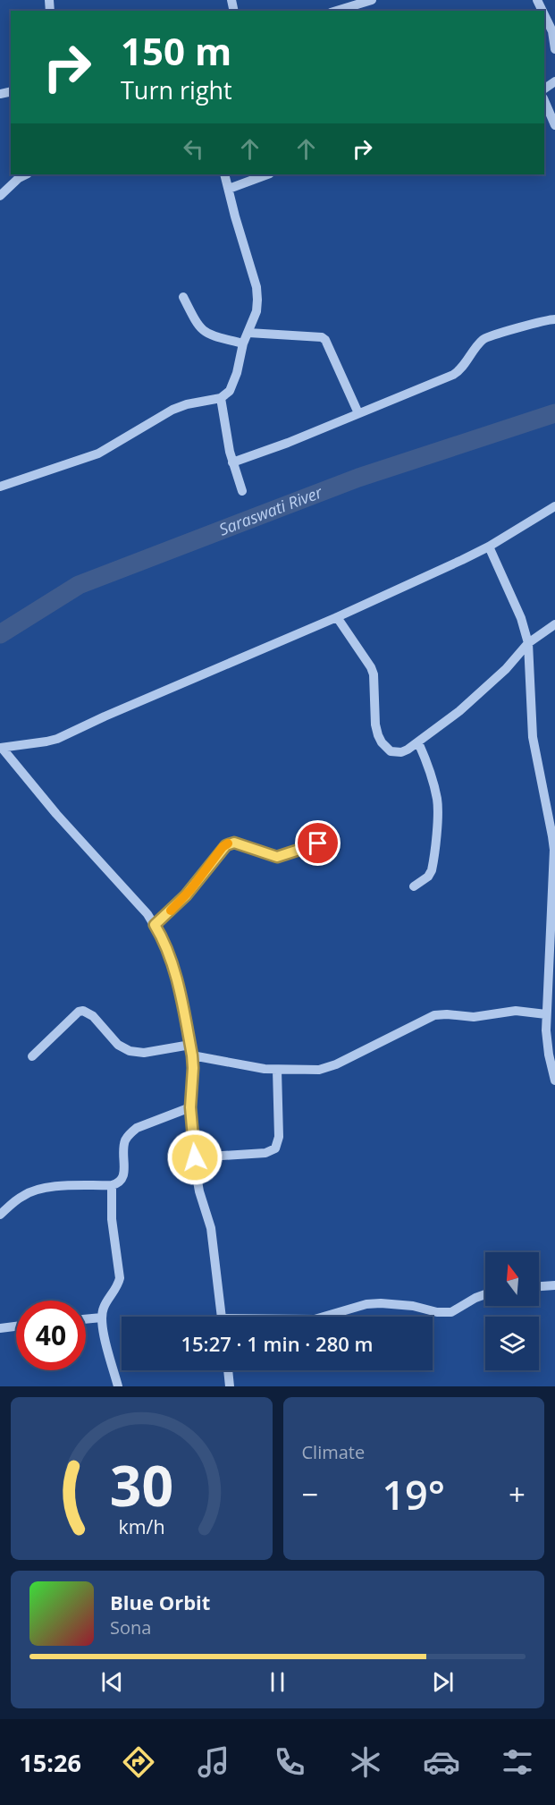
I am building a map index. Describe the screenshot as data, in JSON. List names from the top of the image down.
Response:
{
  "water": ["Saraswati River"],
  "north": "top",
  "page": {
    "turn": ["150 m", "Turn right"],
    "limit": "40",
    "trip": "15:27 · 1 min · 280 m",
    "tile": "Climate",
    "heat": ["−", "19°", "+"],
    "song": ["Blue Orbit", "Sona"],
    "tabs": "15:26",
    "gauge": ["30", "km/h"]
  }
}
